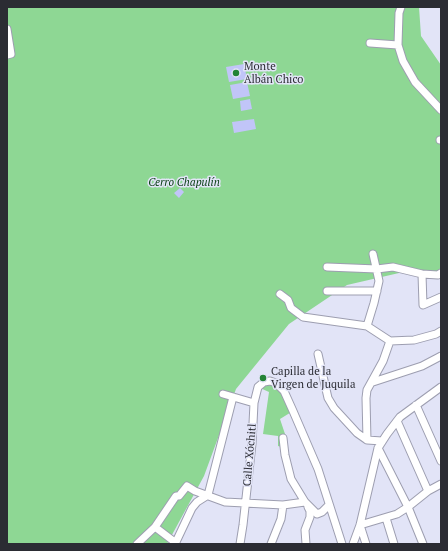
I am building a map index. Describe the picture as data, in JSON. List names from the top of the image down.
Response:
{
  "streets": {
    "street": ["Calle Xóchitl"]
  },
  "parks": ["Cerro Chapulín"],
  "places": ["Monte Albán Chico", "Capilla de la Virgen de Juquila"]
}
